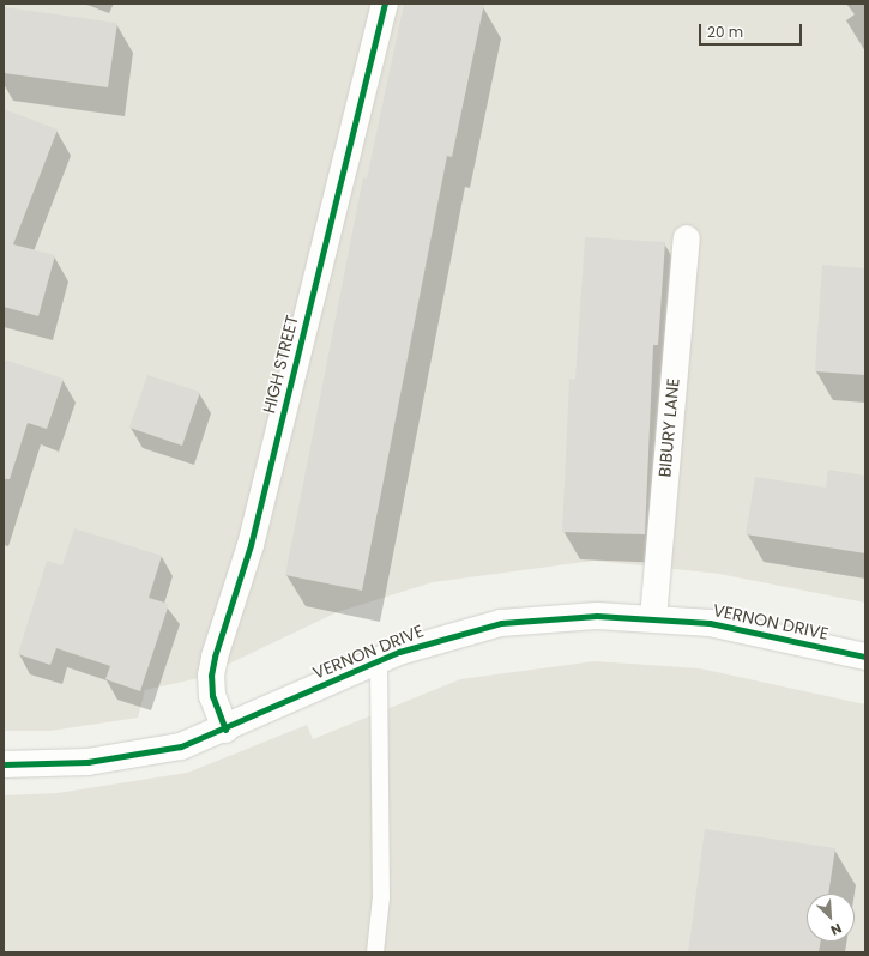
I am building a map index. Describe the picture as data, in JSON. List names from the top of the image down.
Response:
{
  "streets": {
    "street": ["HIGH STREET", "BIBURY LANE", "VERNON DRIVE"]
  },
  "crossings": [
    ["HIGH STREET", "VERNON DRIVE"],
    ["BIBURY LANE", "VERNON DRIVE"]
  ],
  "scale_bar": "20 m",
  "north": "bottom right"
}
